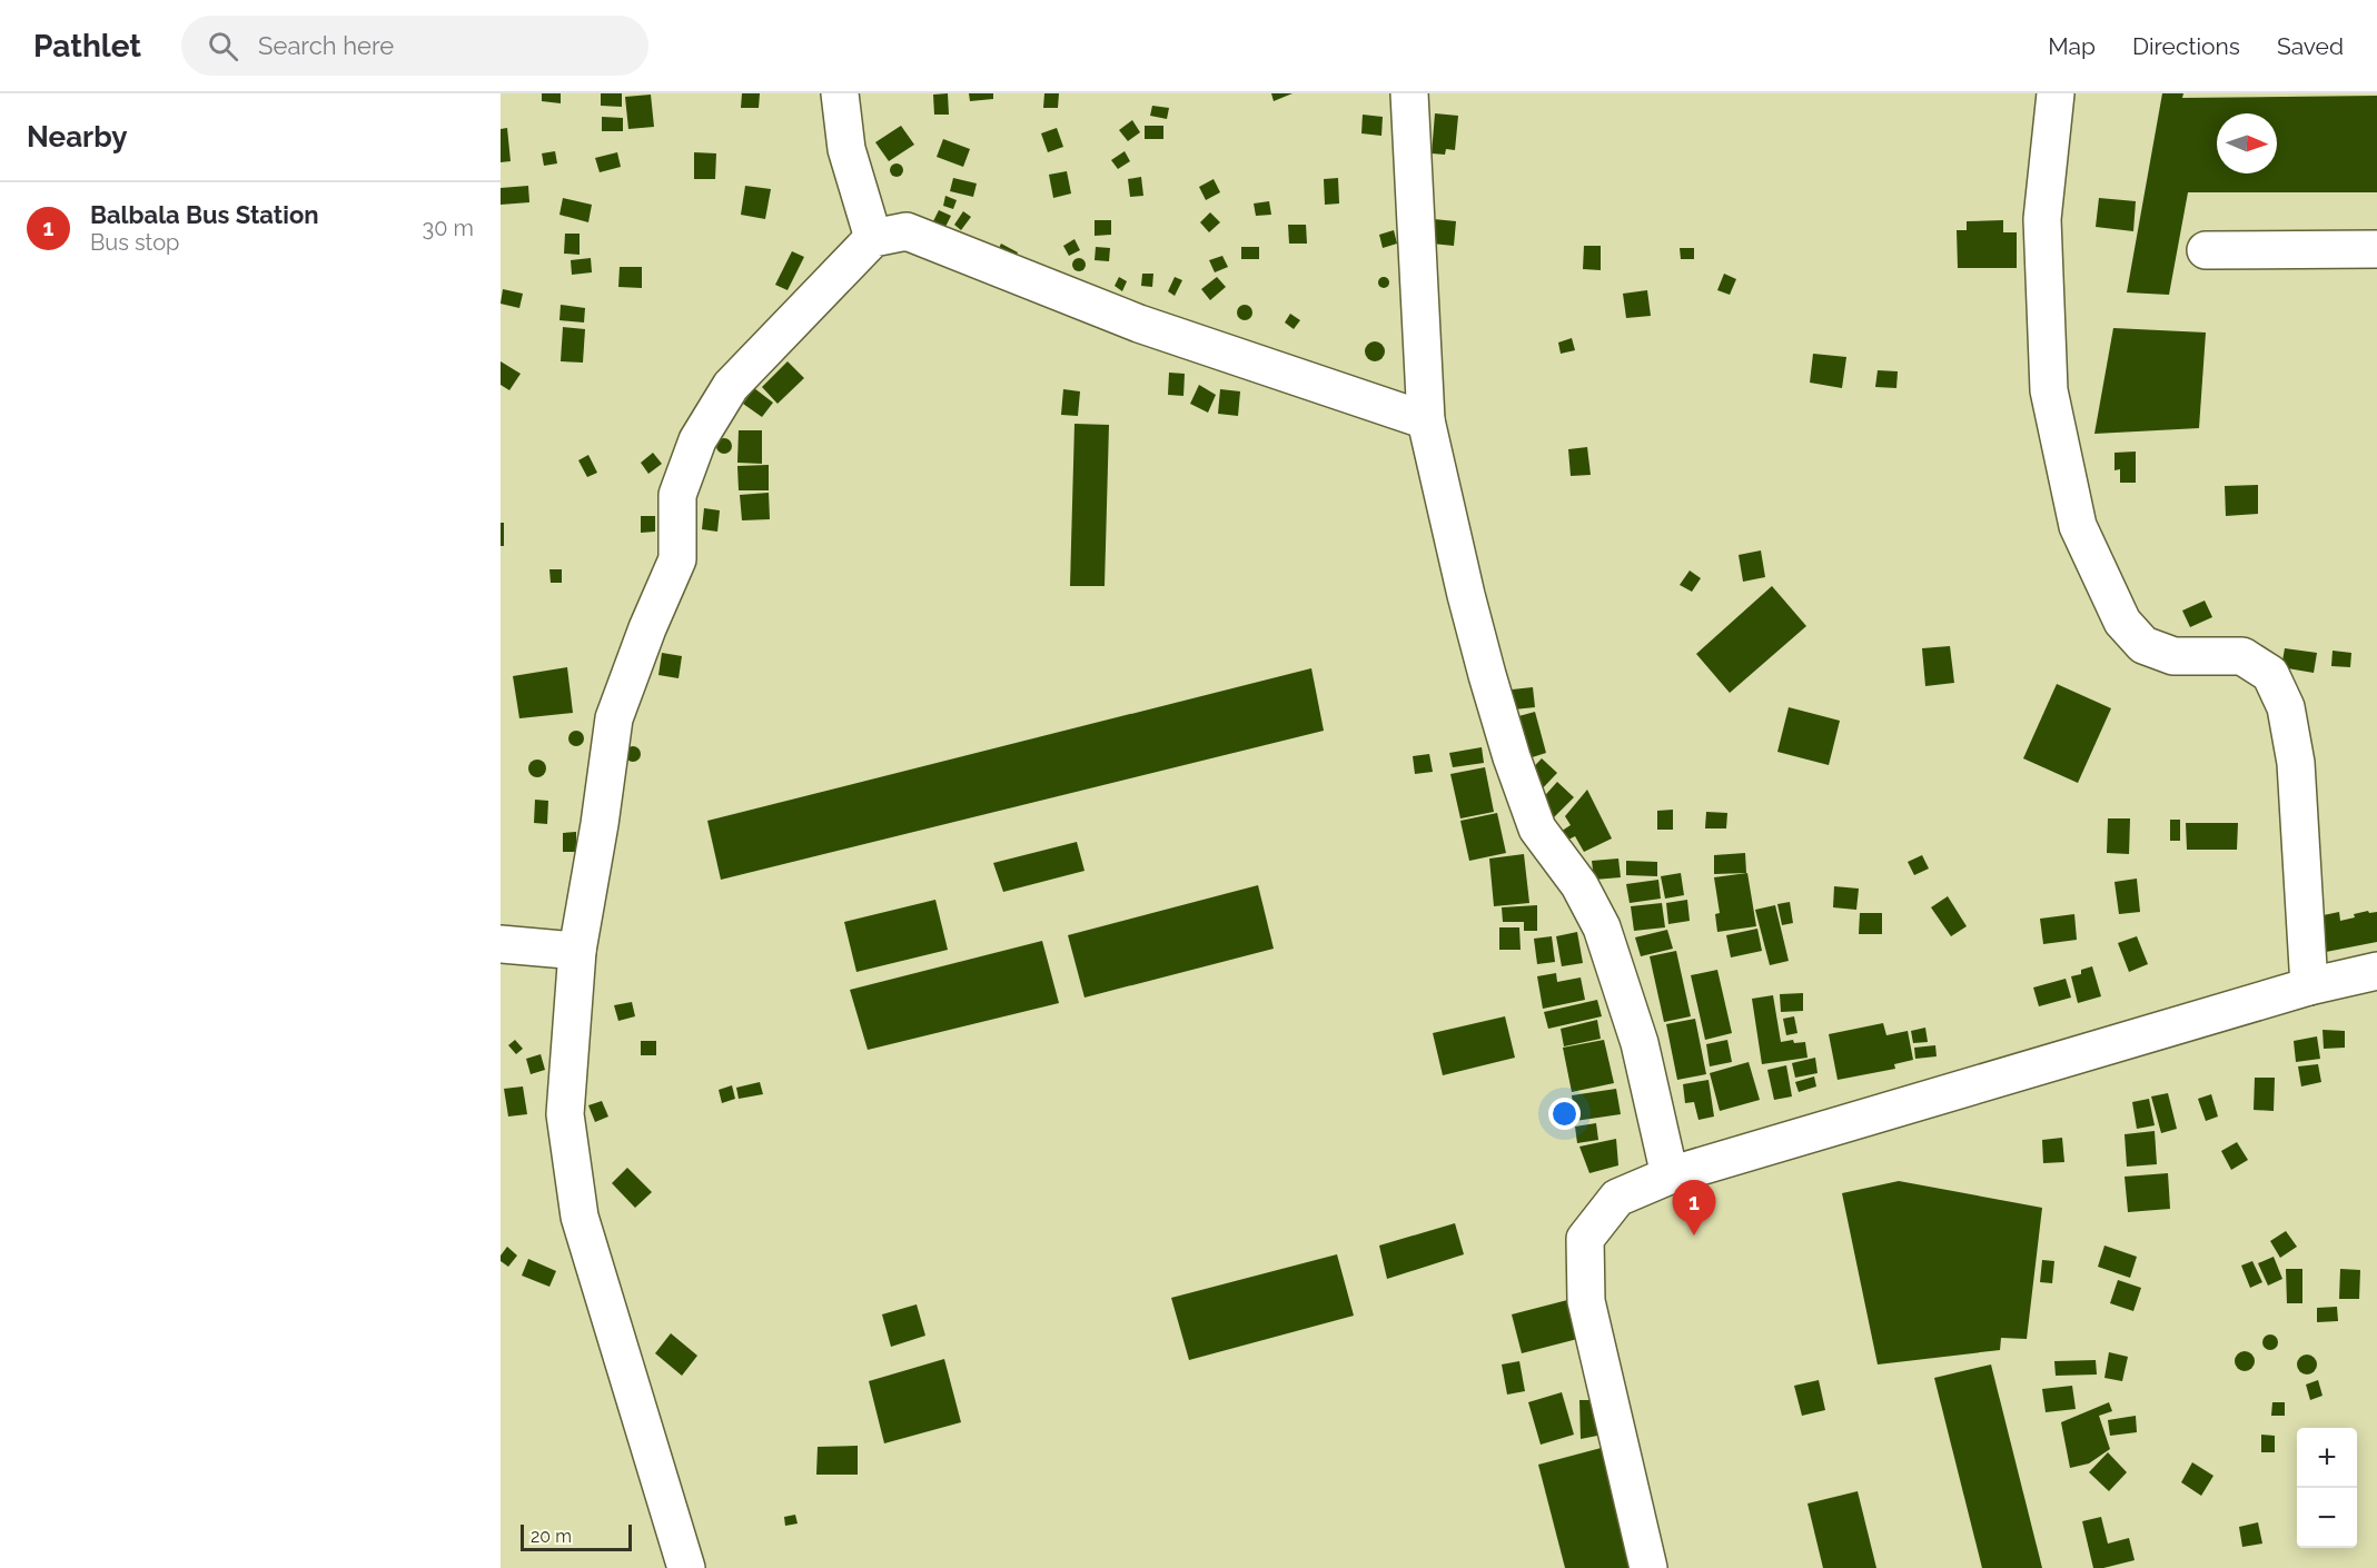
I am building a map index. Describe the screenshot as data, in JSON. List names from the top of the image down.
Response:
{
  "scale_bar": "20 m",
  "north": "right",
  "page": {
    "header": "Pathlet",
    "search": "Search here",
    "nav": ["Map", "Directions", "Saved"],
    "heading": "Nearby",
    "list": [
      {
        "mark": "1",
        "name": "Balbala Bus Station",
        "note": "Bus stop",
        "value": "30 m"
      }
    ],
    "pins": "1",
    "map_buttons": ["+", "−"],
    "scale": "20 m"
  }
}
